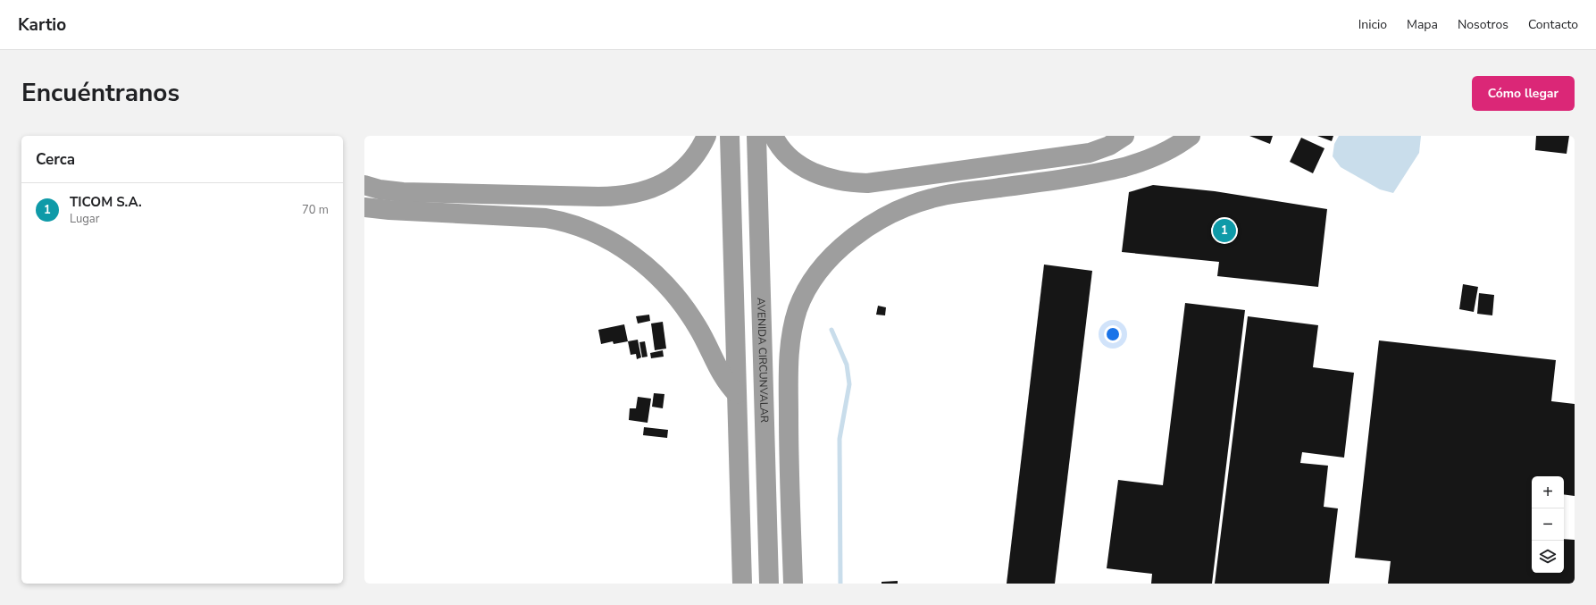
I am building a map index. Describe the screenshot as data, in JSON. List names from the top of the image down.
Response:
{
  "streets": {
    "highway": ["AVENIDA CIRCUNVALAR"]
  },
  "page": {
    "header": "Kartio",
    "nav": [
      "Inicio",
      "Mapa",
      "Nosotros",
      "Contacto"
    ],
    "title": "Encuéntranos",
    "buttons": "Cómo llegar",
    "heading": "Cerca",
    "list": [
      {
        "mark": "1",
        "name": "TICOM S.A.",
        "note": "Lugar",
        "value": "70 m"
      }
    ],
    "pins": "1",
    "map_buttons": ["+", "−"]
  }
}
